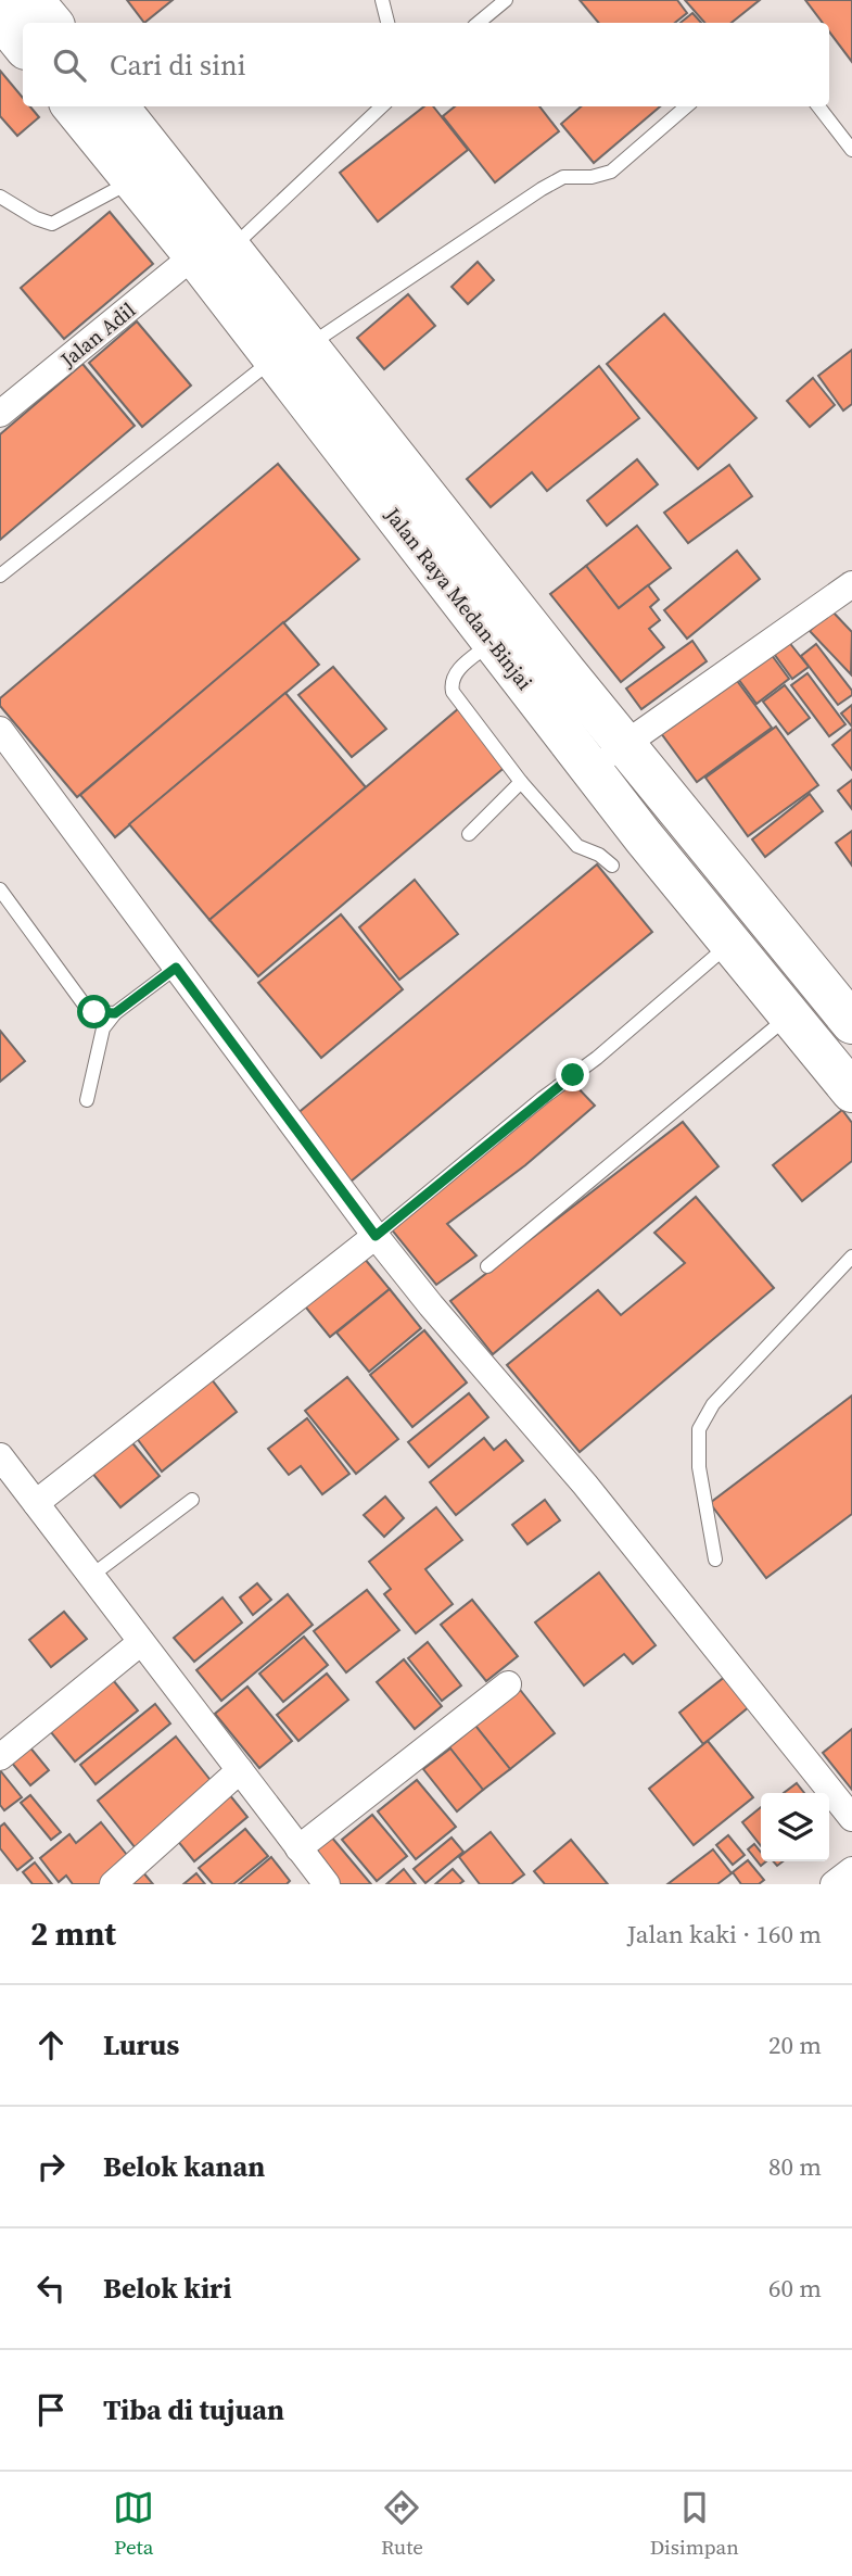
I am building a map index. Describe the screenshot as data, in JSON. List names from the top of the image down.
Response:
{
  "streets": {
    "highway": ["Jalan Raya Medan-Binjai"],
    "street": ["Jalan Adil"]
  },
  "crossings": [
    ["Jalan Adil", "Jalan Raya Medan-Binjai"]
  ],
  "page": {
    "search": "Cari di sini",
    "heading": ["2 mnt", "Jalan kaki · 160 m"],
    "list": [
      ["Lurus", "20 m"],
      ["Belok kanan", "80 m"],
      ["Belok kiri", "60 m"],
      "Tiba di tujuan"
    ],
    "nav": ["Peta", "Rute", "Disimpan"]
  }
}
